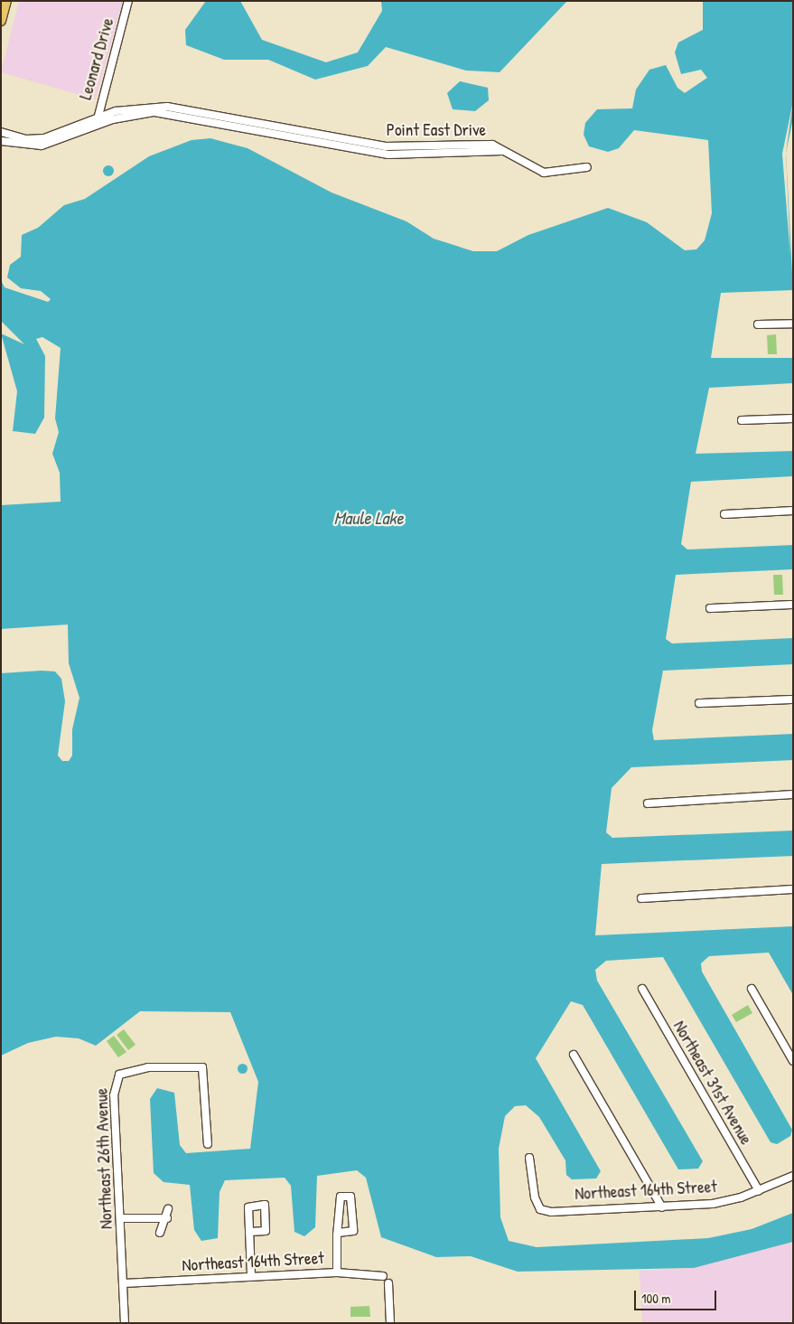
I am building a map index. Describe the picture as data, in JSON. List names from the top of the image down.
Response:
{
  "streets": {
    "street": [
      "Leonard Drive",
      "Point East Drive",
      "Northeast 31st Avenue",
      "Northeast 26th Avenue",
      "Northeast 164th Street"
    ]
  },
  "crossings": [
    ["Leonard Drive", "Point East Drive"],
    ["Northeast 31st Avenue", "Northeast 164th Street"],
    ["Northeast 26th Avenue", "Northeast 164th Street"]
  ],
  "water": ["Maule Lake"],
  "scale_bar": "100 m"
}
